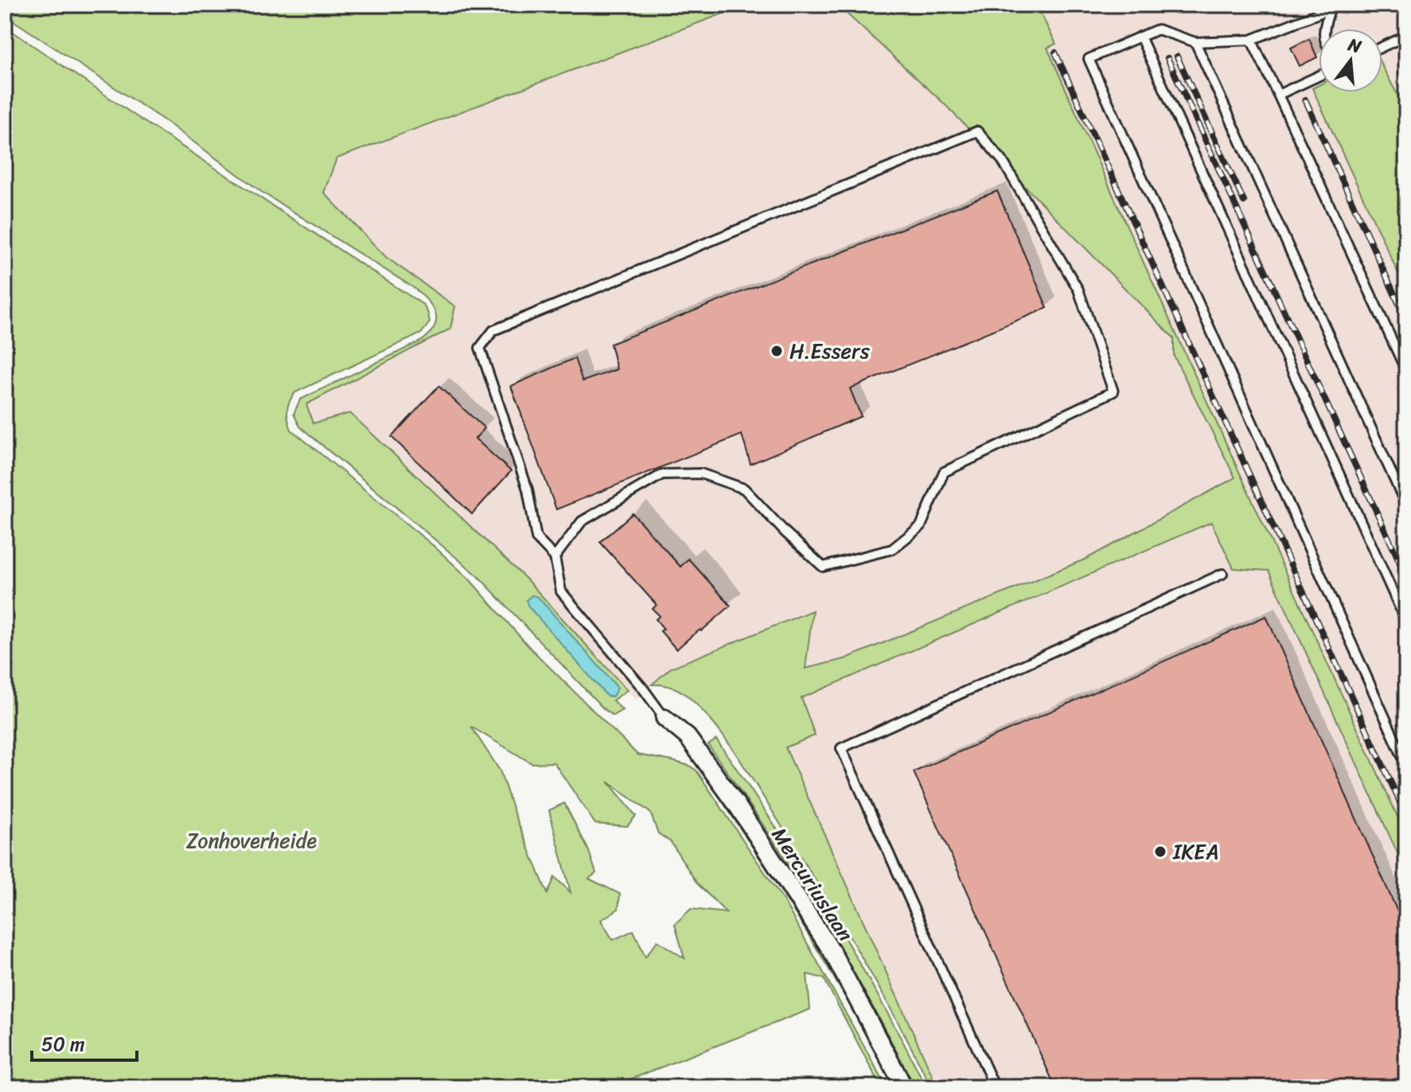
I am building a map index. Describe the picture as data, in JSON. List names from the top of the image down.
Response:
{
  "streets": {
    "street": ["Mercuriuslaan"]
  },
  "parks": ["Zonhoverheide"],
  "places": ["H.Essers", "IKEA"],
  "scale_bar": "50 m",
  "north": "top"
}
